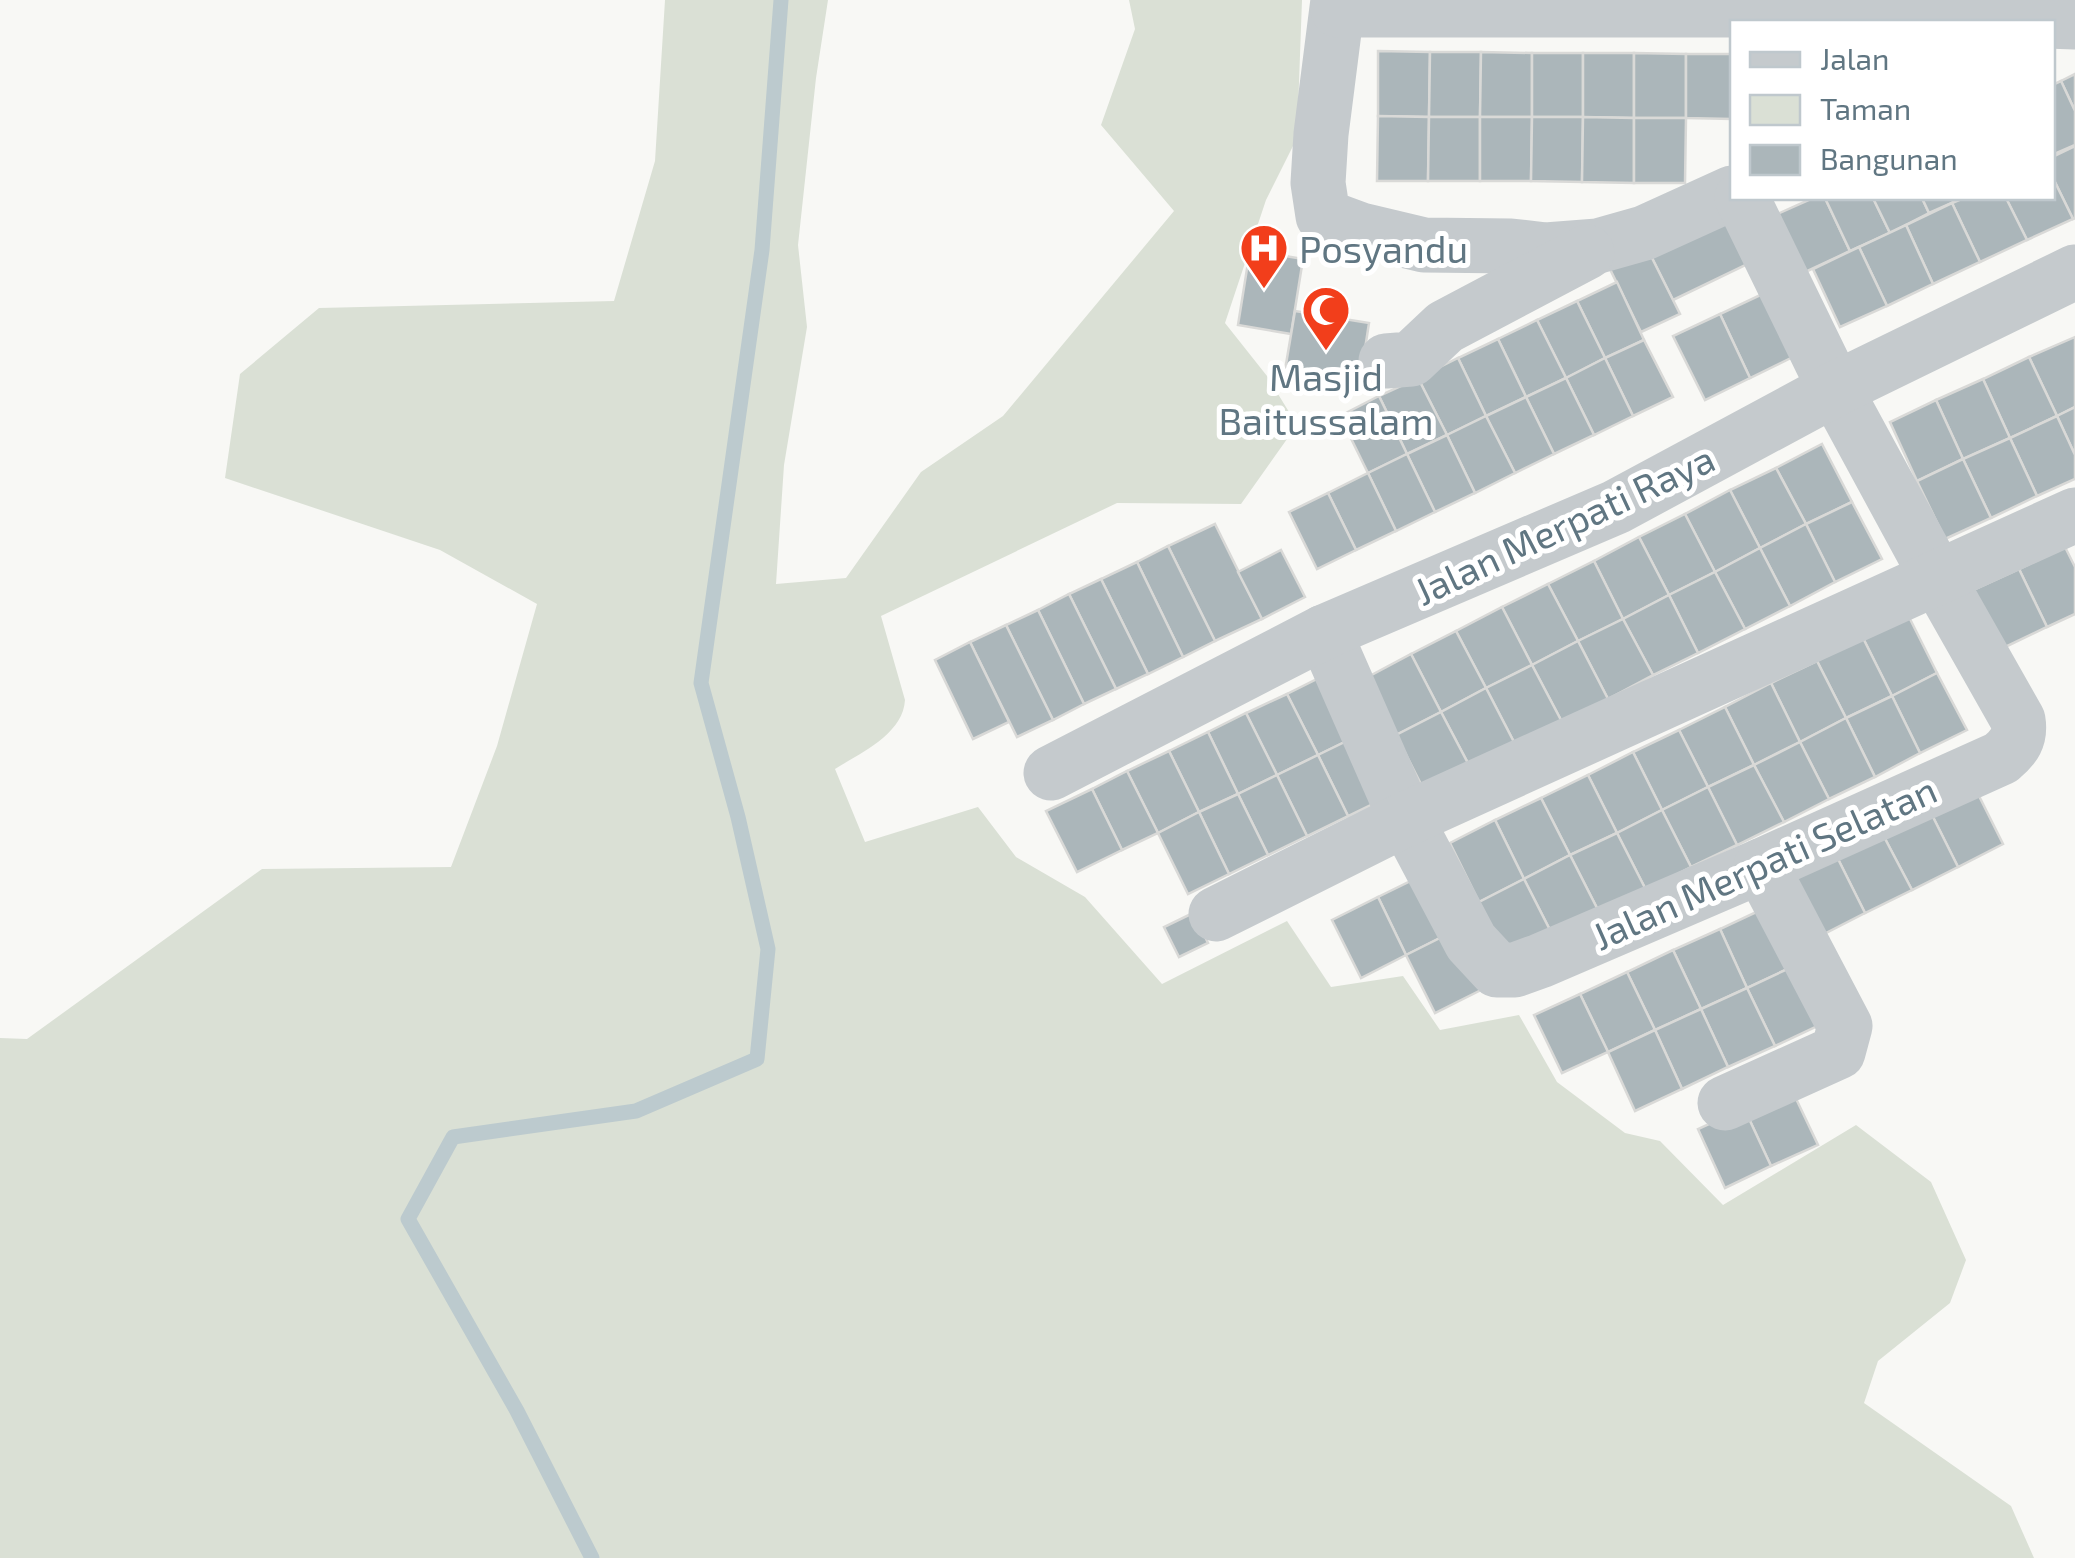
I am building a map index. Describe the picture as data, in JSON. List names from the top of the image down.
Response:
{
  "streets": {
    "street": ["Jalan Merpati Raya", "Jalan Merpati Selatan"]
  },
  "crossings": [
    ["Jalan Merpati Raya", "Jalan Merpati Selatan"]
  ],
  "places": {
    "hospital": ["Posyandu"],
    "mosque": ["Masjid Baitussalam"]
  },
  "legend": ["Jalan", "Taman", "Bangunan"]
}
